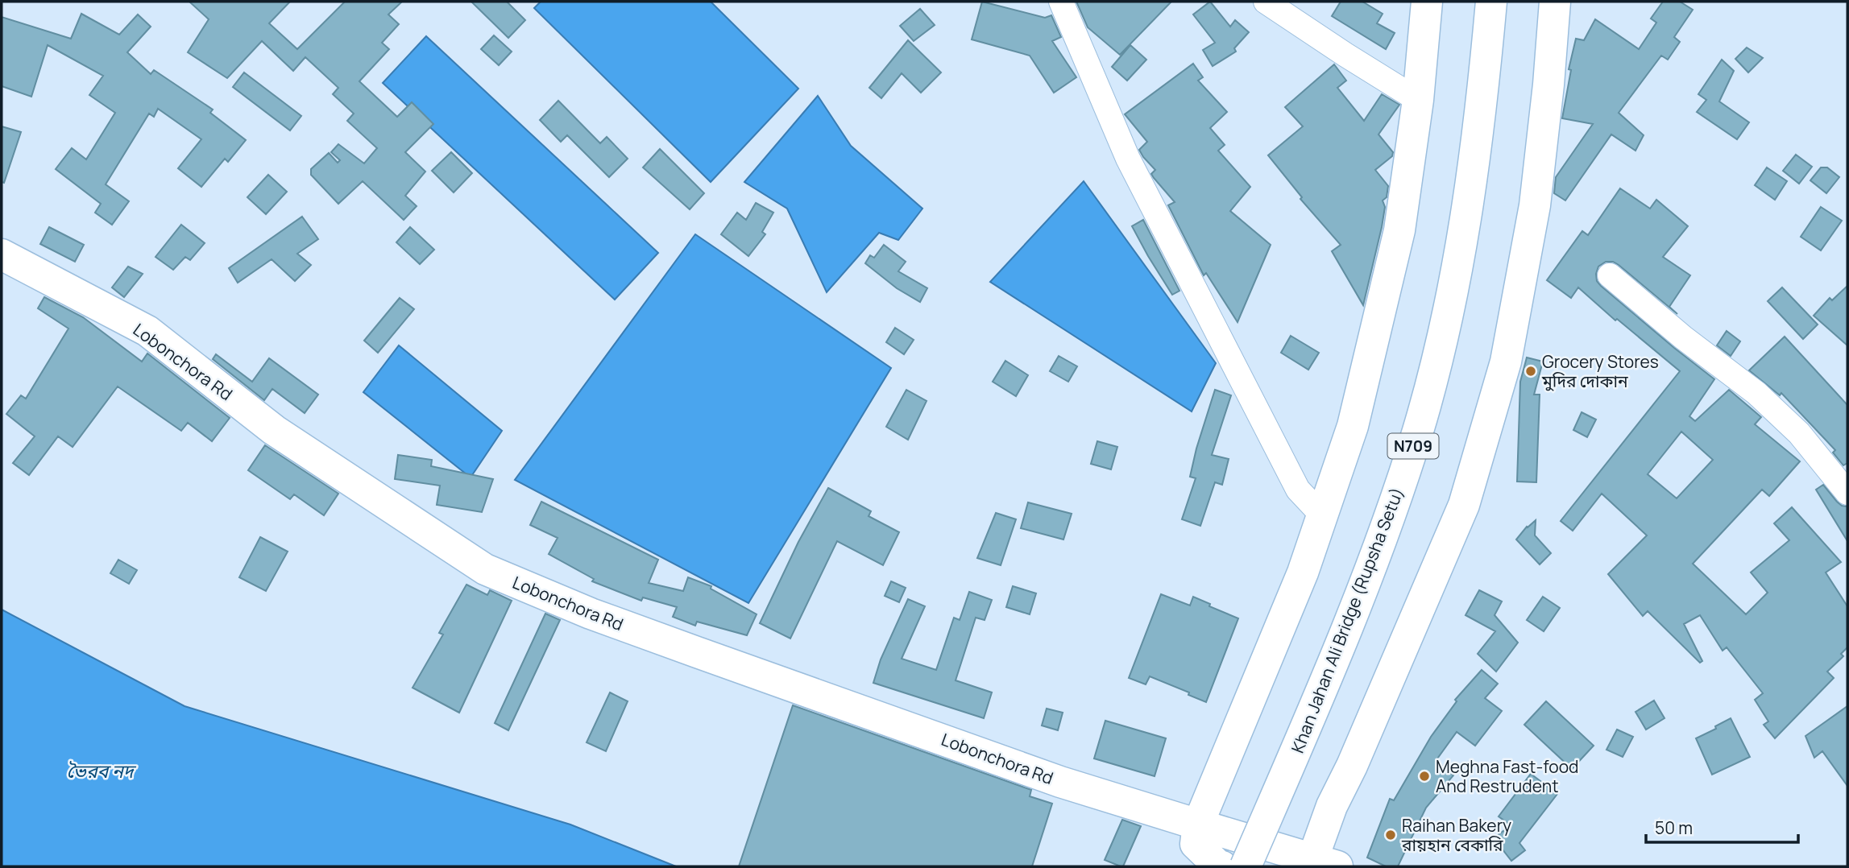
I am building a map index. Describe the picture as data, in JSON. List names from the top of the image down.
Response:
{
  "streets": {
    "main road": ["Lobonchora Rd", "N709", "Khan Jahan Ali Bridge (Rupsha Setu)"]
  },
  "water": ["ভৈরব নদ"],
  "places": ["Grocery Stores মুদির দোকান", "Meghna Fast-food And Restrudent", "Raihan Bakery রায়হান বেকারি"],
  "scale_bar": "50 m"
}
